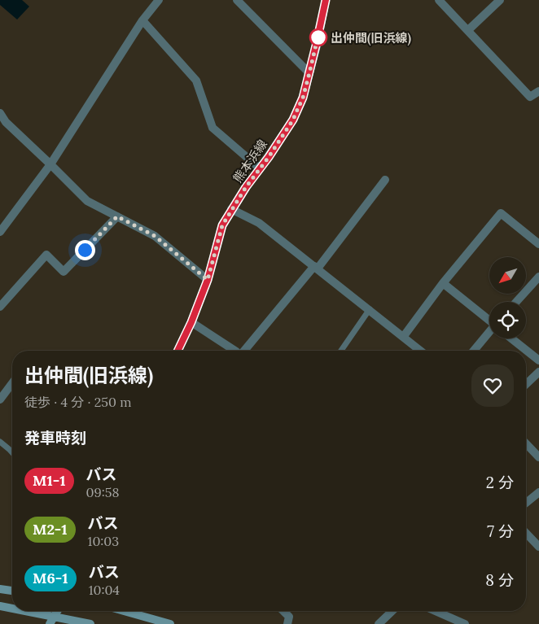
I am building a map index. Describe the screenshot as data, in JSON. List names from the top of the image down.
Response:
{
  "streets": {
    "main road": ["熊本浜線"]
  },
  "places": ["出仲間(旧浜線)"],
  "lines": ["bus line M1-1"],
  "north": "bottom left",
  "page": {
    "heading": [
      ["出仲間(旧浜線)", "徒歩 · 4 分 · 250 m"],
      "発車時刻"
    ],
    "list": [
      {
        "mark": "M1-1",
        "name": "バス",
        "note": "09:58",
        "value": "2 分"
      },
      {
        "mark": "M2-1",
        "name": "バス",
        "note": "10:03",
        "value": "7 分"
      },
      {
        "mark": "M6-1",
        "name": "バス",
        "note": "10:04",
        "value": "8 分"
      }
    ]
  }
}
